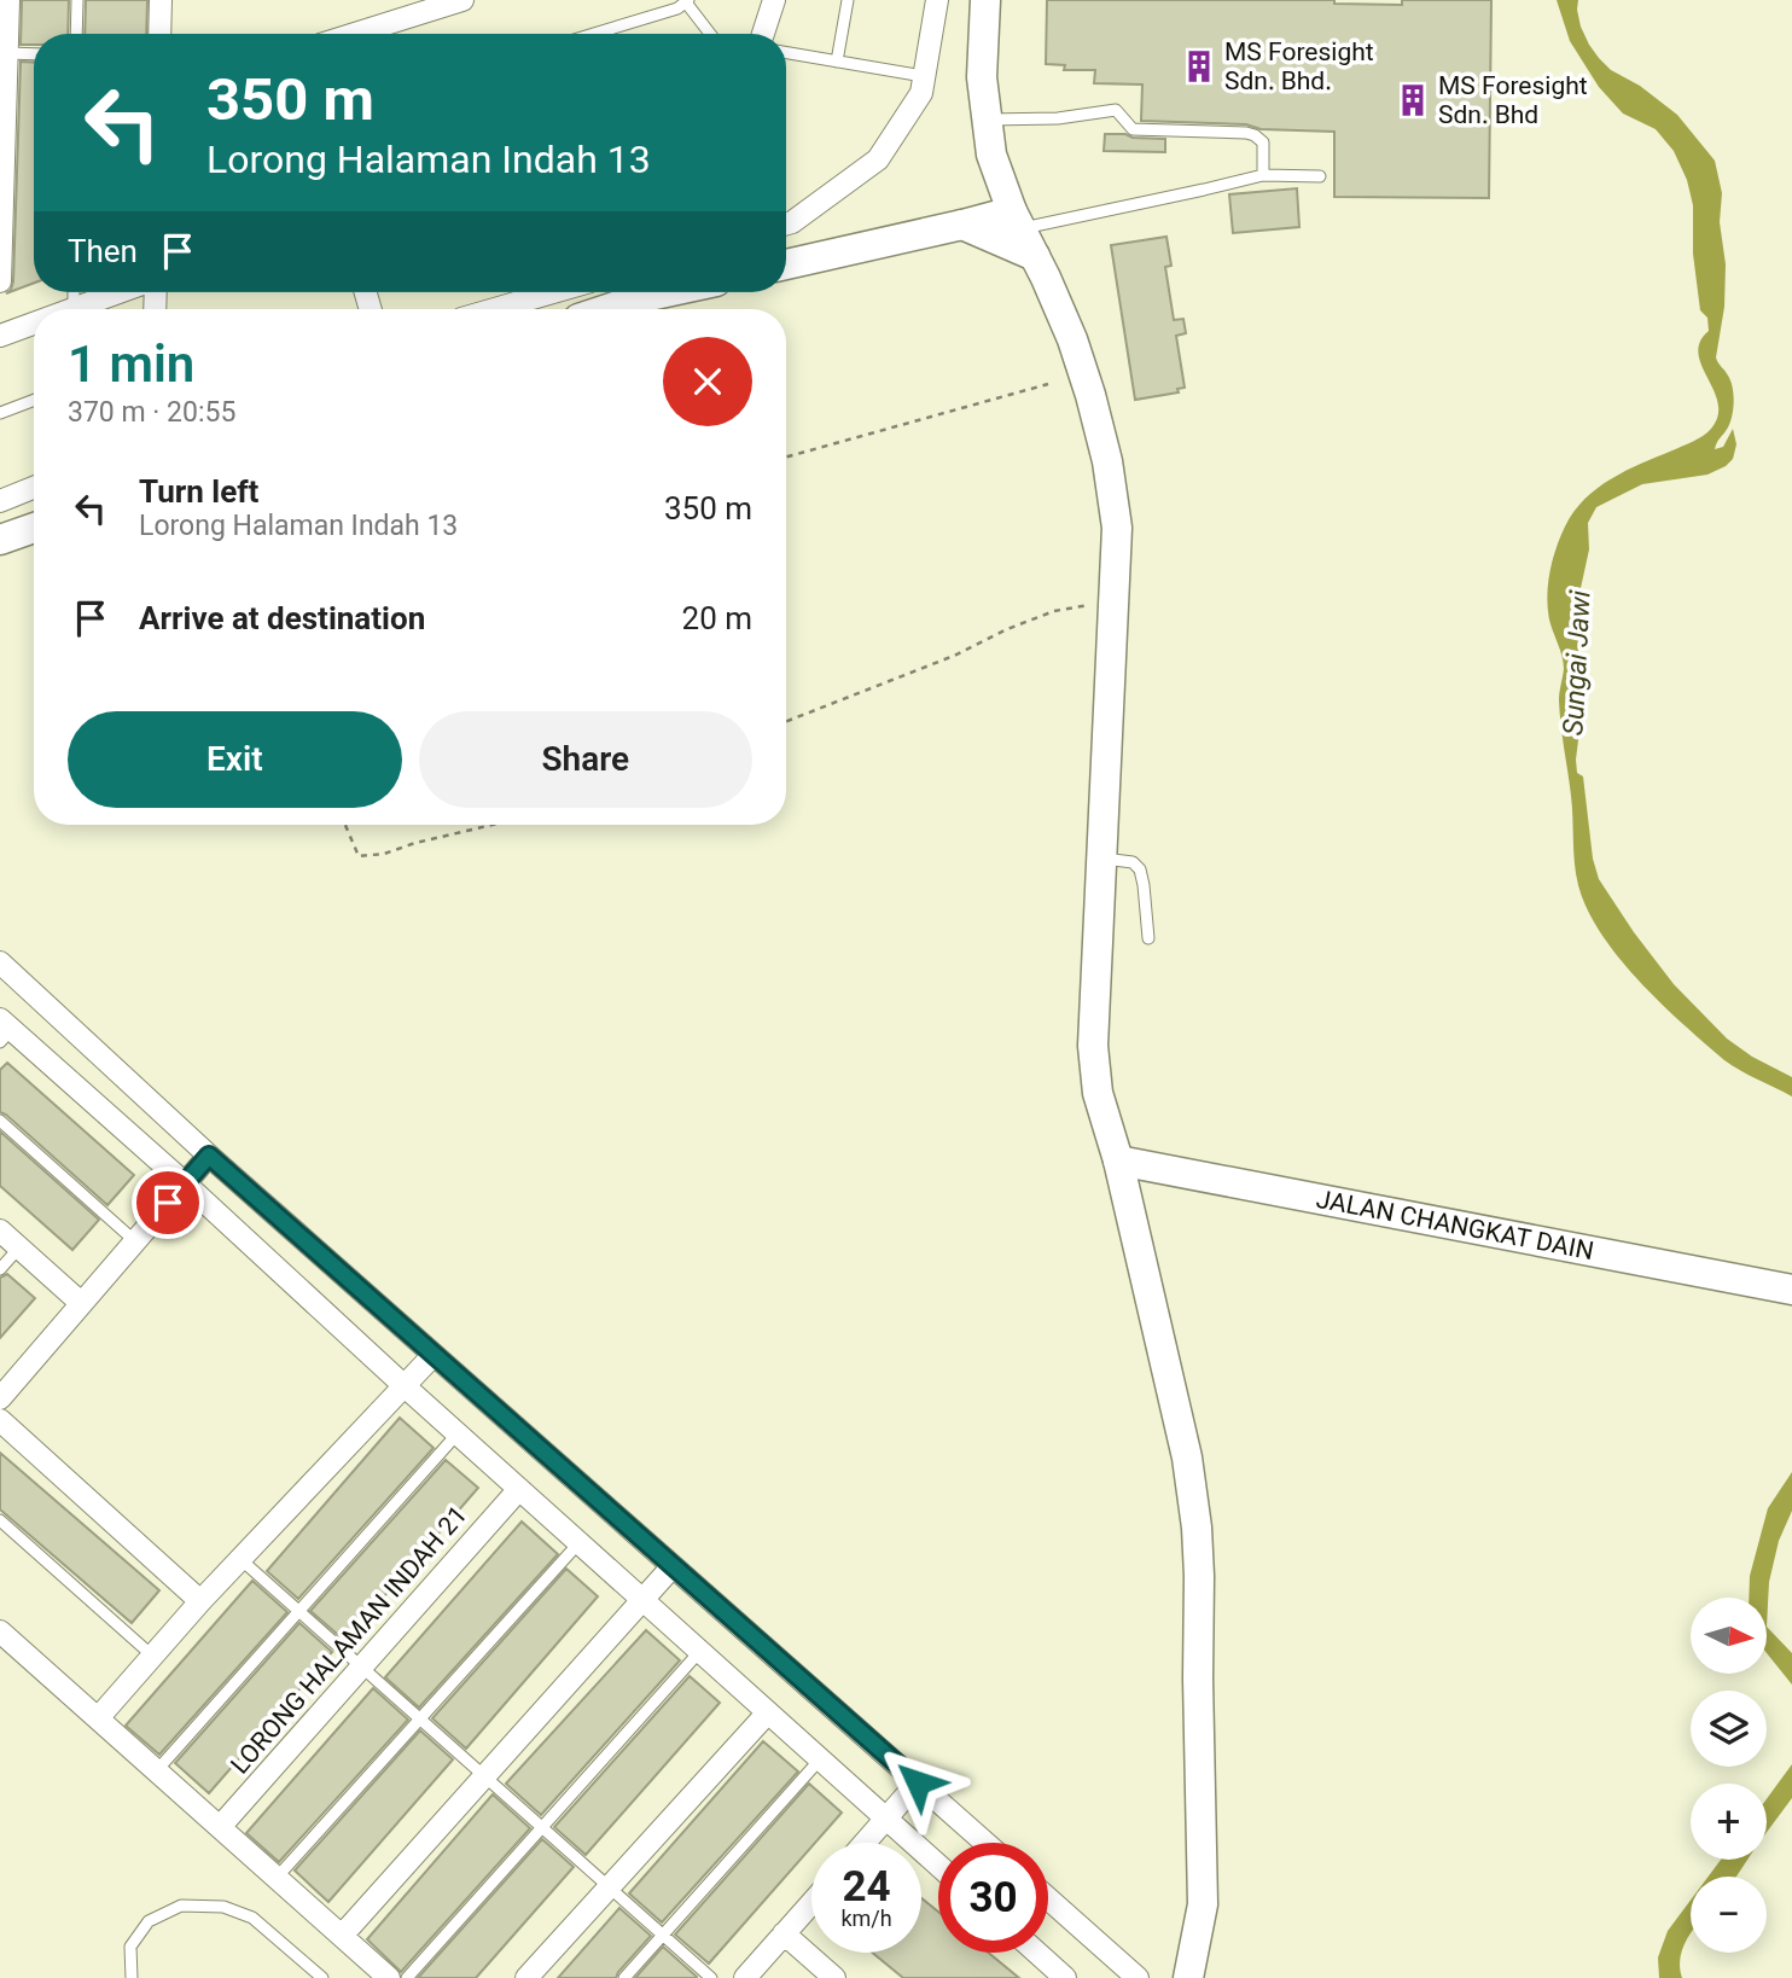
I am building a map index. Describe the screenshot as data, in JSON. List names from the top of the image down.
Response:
{
  "streets": {
    "main road": ["JALAN CHANGKAT DAIN"],
    "street": ["LORONG HALAMAN INDAH 21"]
  },
  "water": ["Sungai Jawi"],
  "places": {
    "building": ["MS Foresight Sdn. Bhd.", "MS Foresight Sdn. Bhd"]
  },
  "north": "right",
  "page": {
    "turn": ["350 m", "Lorong Halaman Indah 13"],
    "then": "Then",
    "heading": ["1 min", "370 m · 20:55"],
    "list": [
      {
        "name": "Turn left",
        "note": "Lorong Halaman Indah 13",
        "value": "350 m"
      },
      {
        "name": "Arrive at destination",
        "value": "20 m"
      }
    ],
    "buttons": ["Exit", "Share"],
    "map_buttons": ["+", "−"],
    "speed": "24 km/h",
    "limit": "30"
  }
}
